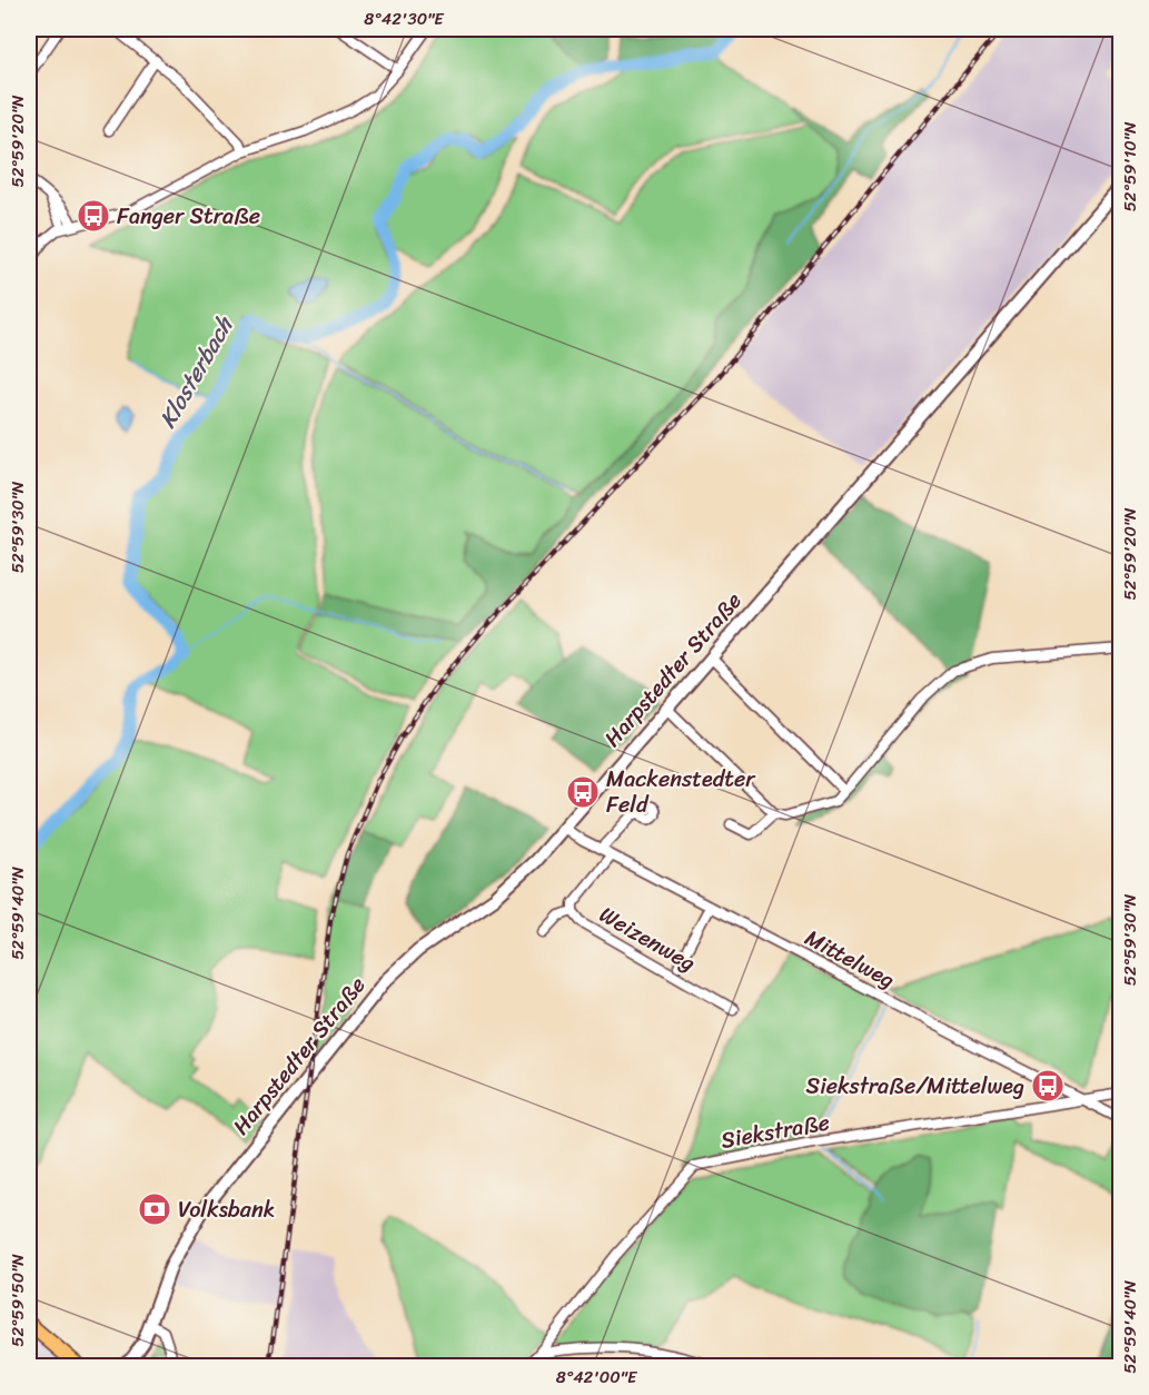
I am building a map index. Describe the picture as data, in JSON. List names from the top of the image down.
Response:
{
  "streets": {
    "street": [
      "Harpstedter Straße",
      "Weizenweg",
      "Mittelweg",
      "Siekstraße"
    ]
  },
  "crossings": [
    ["Harpstedter Straße", "Mittelweg"],
    ["Weizenweg", "Mittelweg"],
    ["Mittelweg", "Siekstraße"]
  ],
  "water": ["Klosterbach"],
  "places": {
    "bus stop": ["Fanger Straße", "Mackenstedter Feld", "Siekstraße/Mittelweg"],
    "bank": ["Volksbank"]
  },
  "coordinates": [
    "8°42'30\"E",
    "52°59'20\"N",
    "52°59'10\"N",
    "52°59'30\"N",
    "52°59'40\"N",
    "52°59'50\"N",
    "8°42'00\"E"
  ]
}
